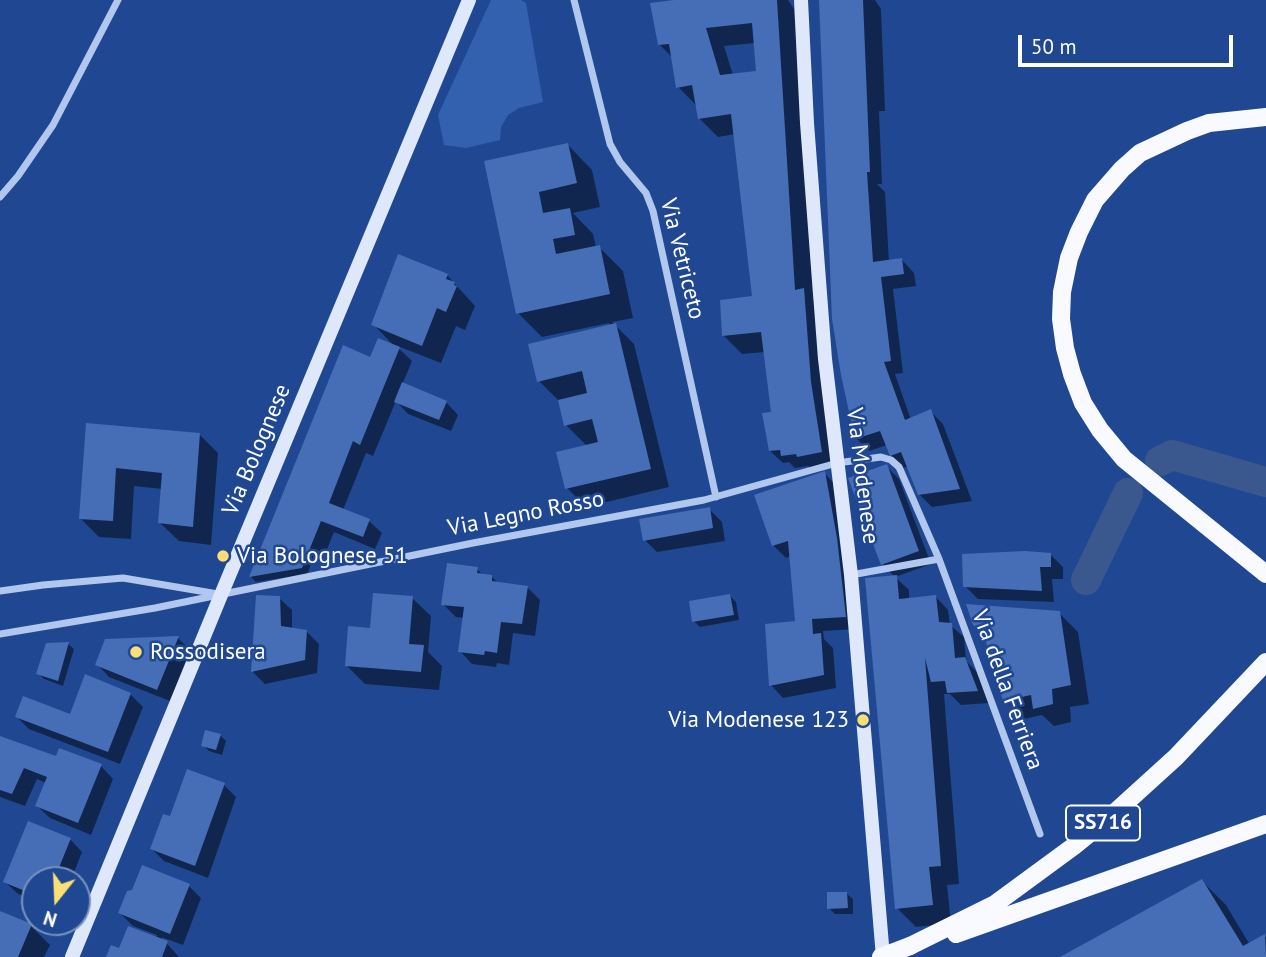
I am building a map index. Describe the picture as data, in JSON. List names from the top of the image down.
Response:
{
  "streets": {
    "main road": ["Via Bolognese", "Via Modenese", "SS716"],
    "street": ["Via Vetriceto", "Via Legno Rosso", "Via della Ferriera"]
  },
  "crossings": [
    ["Via Vetriceto", "Via Legno Rosso"],
    ["Via Bolognese", "Via Legno Rosso"],
    ["Via Modenese", "Via Legno Rosso"],
    ["Via Modenese", "Via della Ferriera"],
    ["Via Modenese", "SS716"],
    ["Via Legno Rosso", "Via della Ferriera"]
  ],
  "places": ["Via Bolognese 51", "Rossodisera", "Via Modenese 123"],
  "scale_bar": "50 m",
  "north": "bottom"
}
